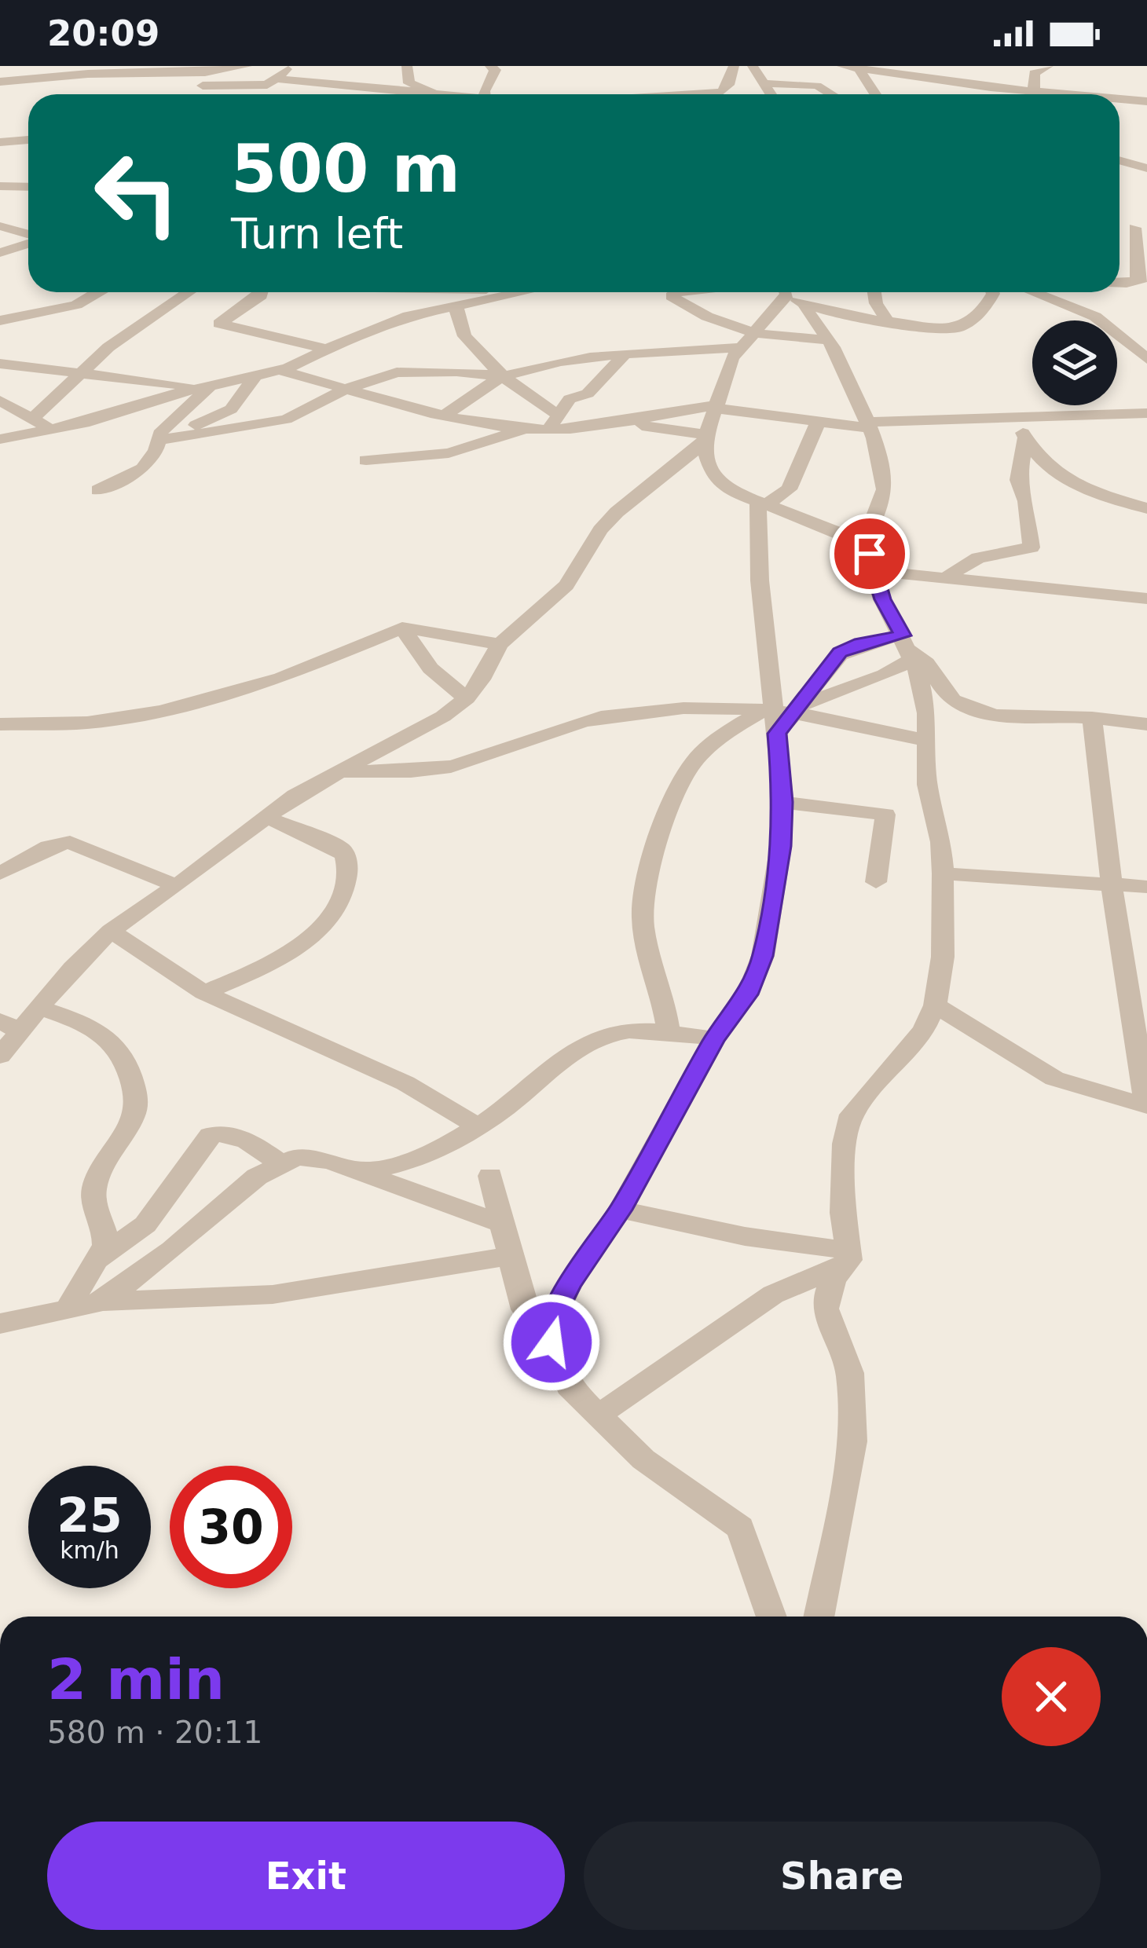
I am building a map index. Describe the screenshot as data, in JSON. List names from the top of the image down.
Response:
{
  "page": {
    "status": "20:09",
    "turn": ["500 m", "Turn left"],
    "speed": "25 km/h",
    "limit": "30",
    "heading": ["2 min", "580 m · 20:11"],
    "buttons": ["Exit", "Share"]
  }
}
